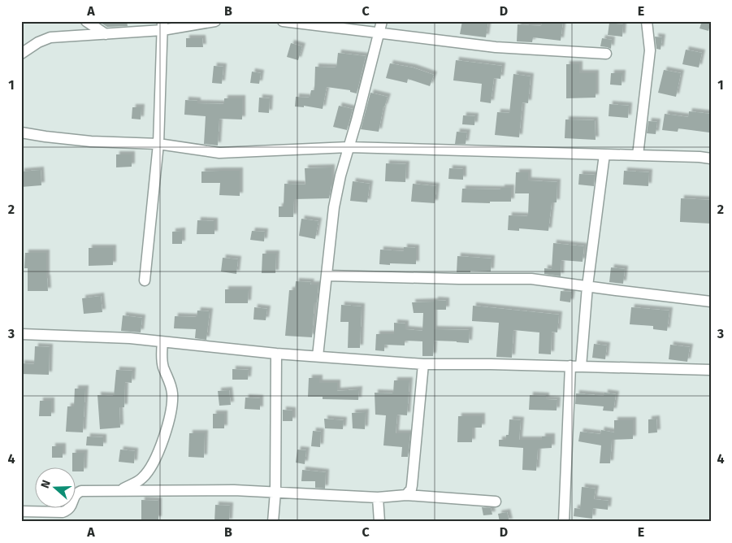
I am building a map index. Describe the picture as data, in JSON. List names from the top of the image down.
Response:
{
  "north": "left",
  "grid": {
    "columns": [
      "A",
      "B",
      "C",
      "D",
      "E"
    ],
    "rows": [
      "1",
      "2",
      "3",
      "4"
    ]
  }
}
